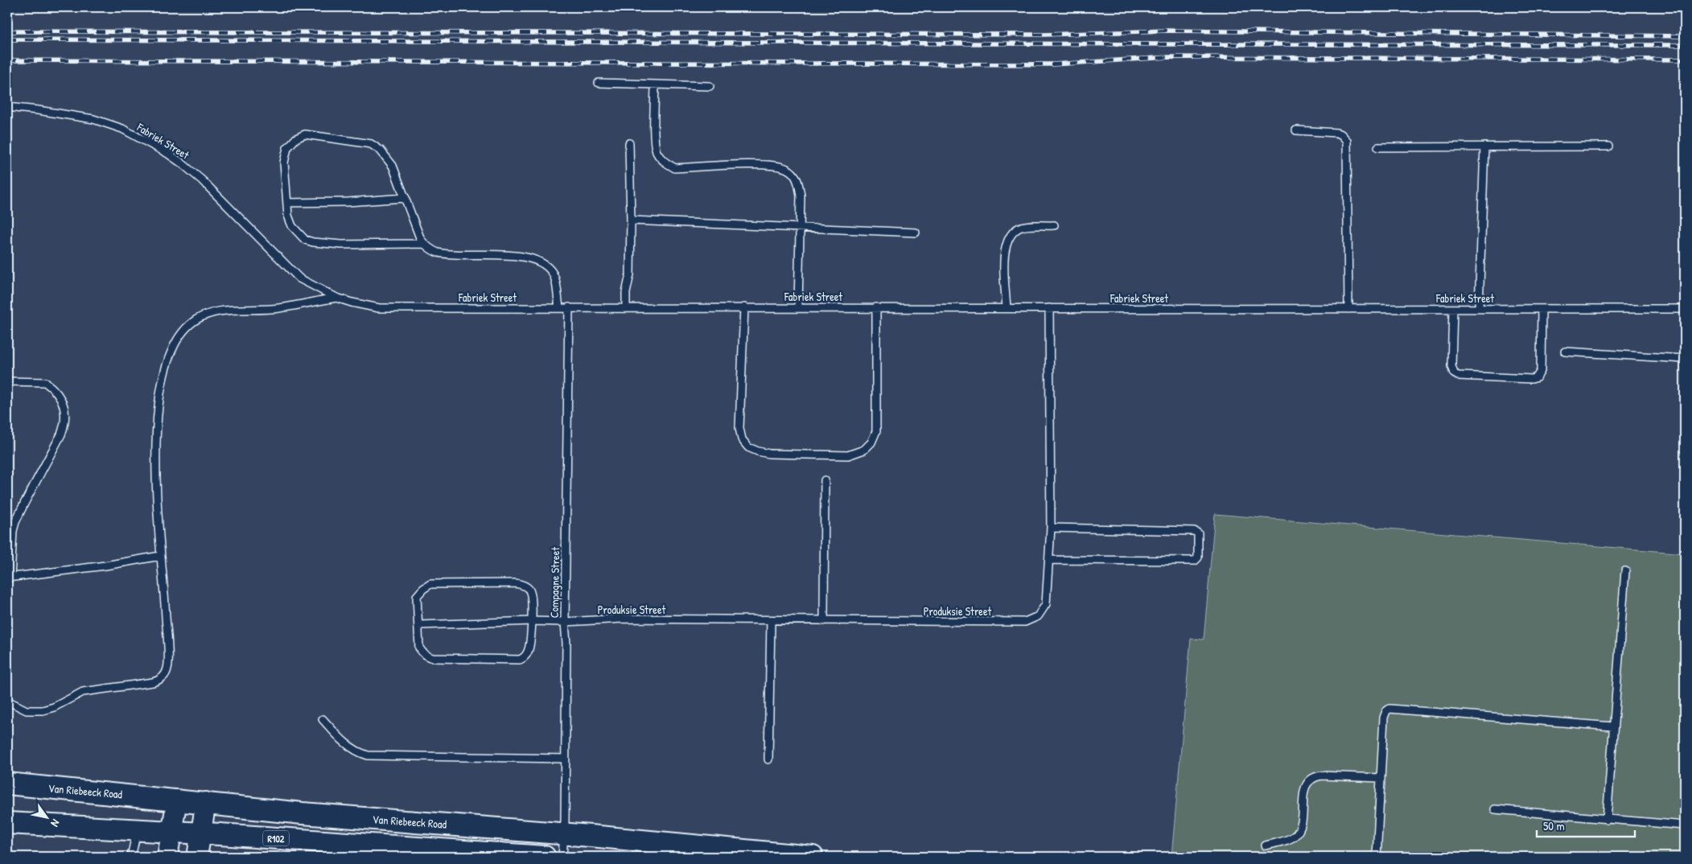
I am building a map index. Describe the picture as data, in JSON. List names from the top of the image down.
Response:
{
  "streets": {
    "main road": ["Van Riebeeck Road", "R102"],
    "lane": ["Fabriek Street", "Compagne Street", "Produksie Street"]
  },
  "crossings": [
    ["Fabriek Street", "Compagne Street"],
    ["Fabriek Street", "Produksie Street"],
    ["Compagne Street", "Produksie Street"],
    ["Compagne Street", "Van Riebeeck Road"]
  ],
  "scale_bar": "50 m",
  "north": "bottom right"
}
